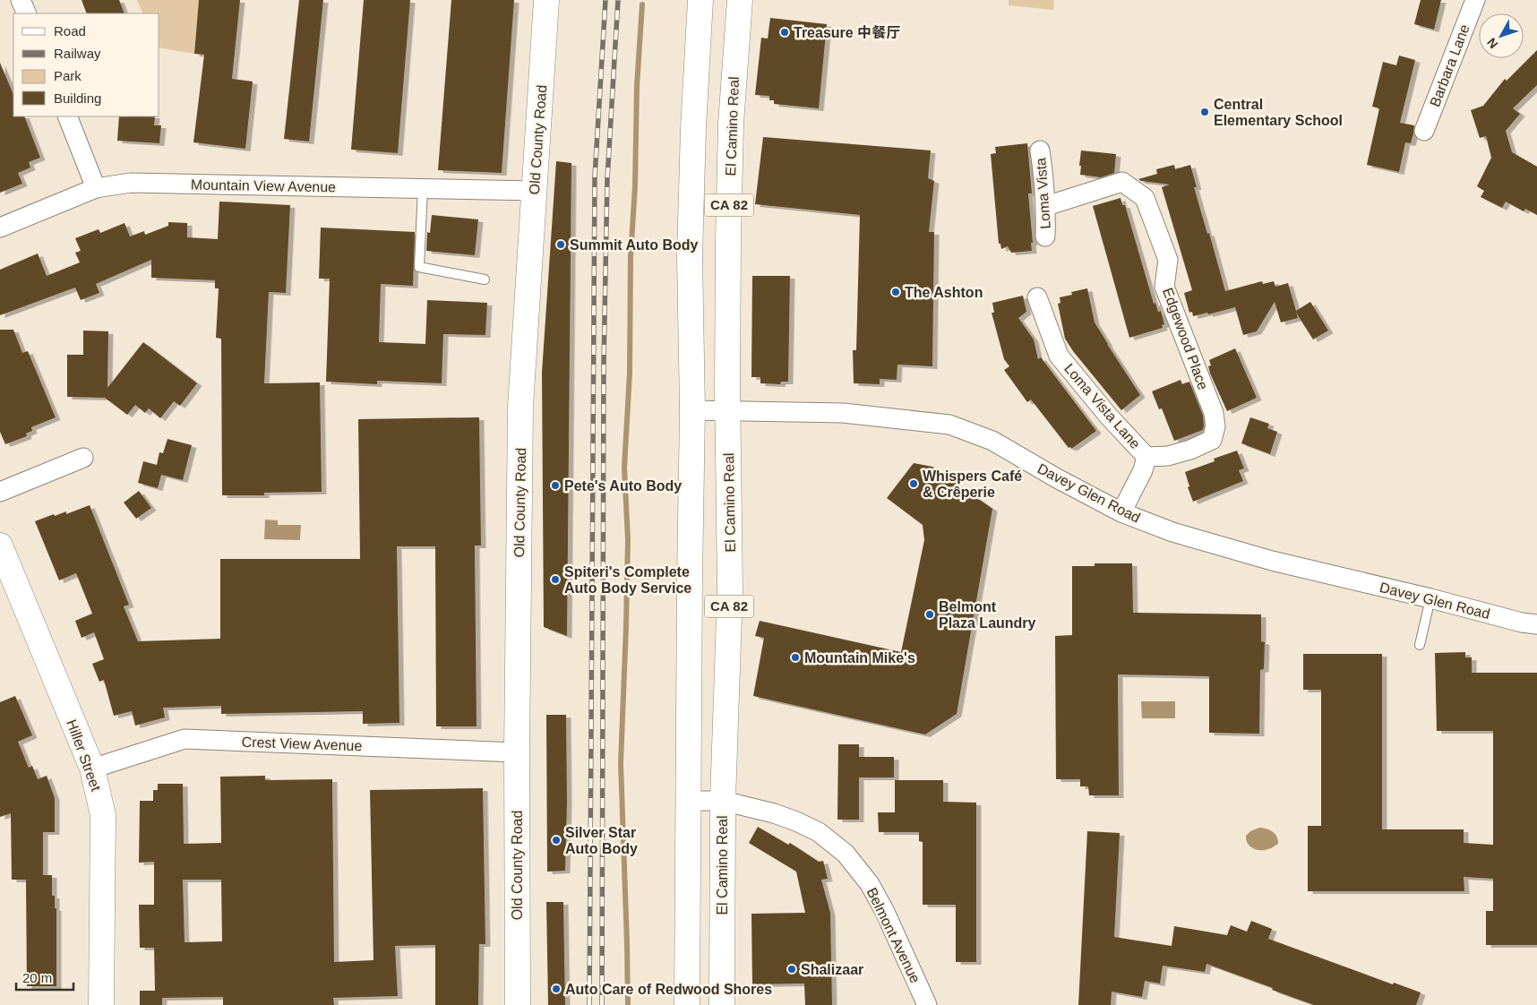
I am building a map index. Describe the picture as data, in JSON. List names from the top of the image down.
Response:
{
  "streets": {
    "main road": [
      "El Camino Real",
      "Old County Road",
      "CA 82",
      "Hiller Street"
    ],
    "street": [
      "Barbara Lane",
      "Mountain View Avenue",
      "Loma Vista",
      "Edgewood Place",
      "Loma Vista Lane",
      "Davey Glen Road",
      "Crest View Avenue",
      "Belmont Avenue"
    ]
  },
  "crossings": [
    ["El Camino Real", "Davey Glen Road"],
    ["El Camino Real", "Belmont Avenue"],
    ["Old County Road", "Mountain View Avenue"],
    ["Old County Road", "Crest View Avenue"],
    ["Loma Vista", "Edgewood Place"],
    ["CA 82", "Davey Glen Road"],
    ["CA 82", "Belmont Avenue"],
    ["Edgewood Place", "Loma Vista Lane"],
    ["Loma Vista Lane", "Davey Glen Road"],
    ["Crest View Avenue", "Hiller Street"]
  ],
  "places": [
    "Treasure 中餐厅",
    "Central Elementary School",
    "Summit Auto Body",
    "The Ashton",
    "Whispers Café & Crêperie",
    "Pete's Auto Body",
    "Spiteri's Complete Auto Body Service",
    "Belmont Plaza Laundry",
    "Mountain Mike's",
    "Silver Star Auto Body",
    "Shalizaar",
    "Auto Care of Redwood Shores"
  ],
  "legend": [
    "Road",
    "Railway",
    "Park",
    "Building"
  ],
  "scale_bar": "20 m",
  "north": "bottom left"
}
